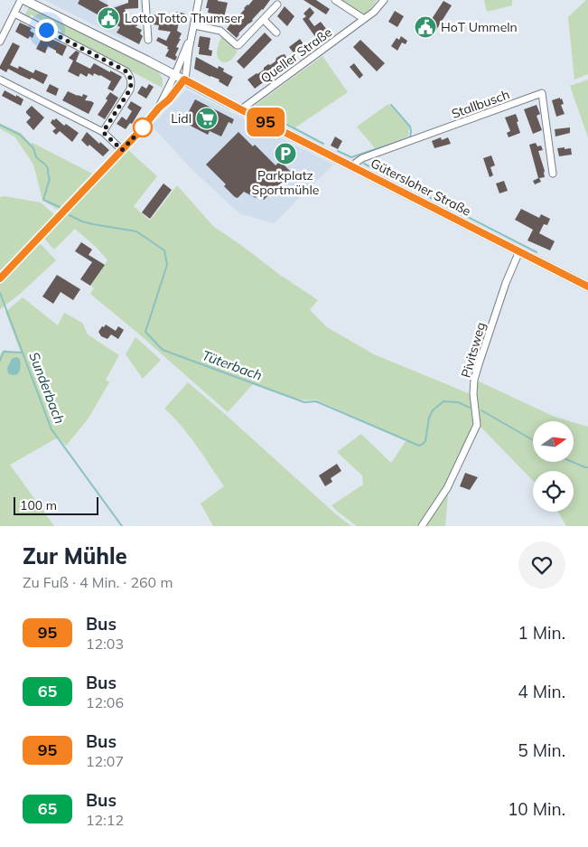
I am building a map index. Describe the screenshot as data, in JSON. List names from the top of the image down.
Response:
{
  "streets": {
    "main road": ["Gütersloher Straße"],
    "street": ["Queller Straße", "Stallbusch", "Pivitsweg"]
  },
  "crossings": [
    ["Queller Straße", "Gütersloher Straße"],
    ["Stallbusch", "Gütersloher Straße"],
    ["Gütersloher Straße", "Pivitsweg"]
  ],
  "water": ["Tüterbach", "Sunderbach"],
  "places": {
    "public building": ["Lotto Totto Thumser", "HoT Ummeln"],
    "supermarket": ["Lidl"],
    "parking": ["Parkplatz Sportmühle"]
  },
  "lines": ["bus line 95"],
  "scale_bar": "100 m",
  "north": "right",
  "page": {
    "on_map": "95",
    "scale": "100 m",
    "heading": ["Zur Mühle", "Zu Fuß · 4 Min. · 260 m"],
    "list": [
      {
        "mark": "95",
        "name": "Bus",
        "note": "12:03",
        "value": "1 Min."
      },
      {
        "mark": "65",
        "name": "Bus",
        "note": "12:06",
        "value": "4 Min."
      },
      {
        "mark": "95",
        "name": "Bus",
        "note": "12:07",
        "value": "5 Min."
      },
      {
        "mark": "65",
        "name": "Bus",
        "note": "12:12",
        "value": "10 Min."
      }
    ]
  }
}
